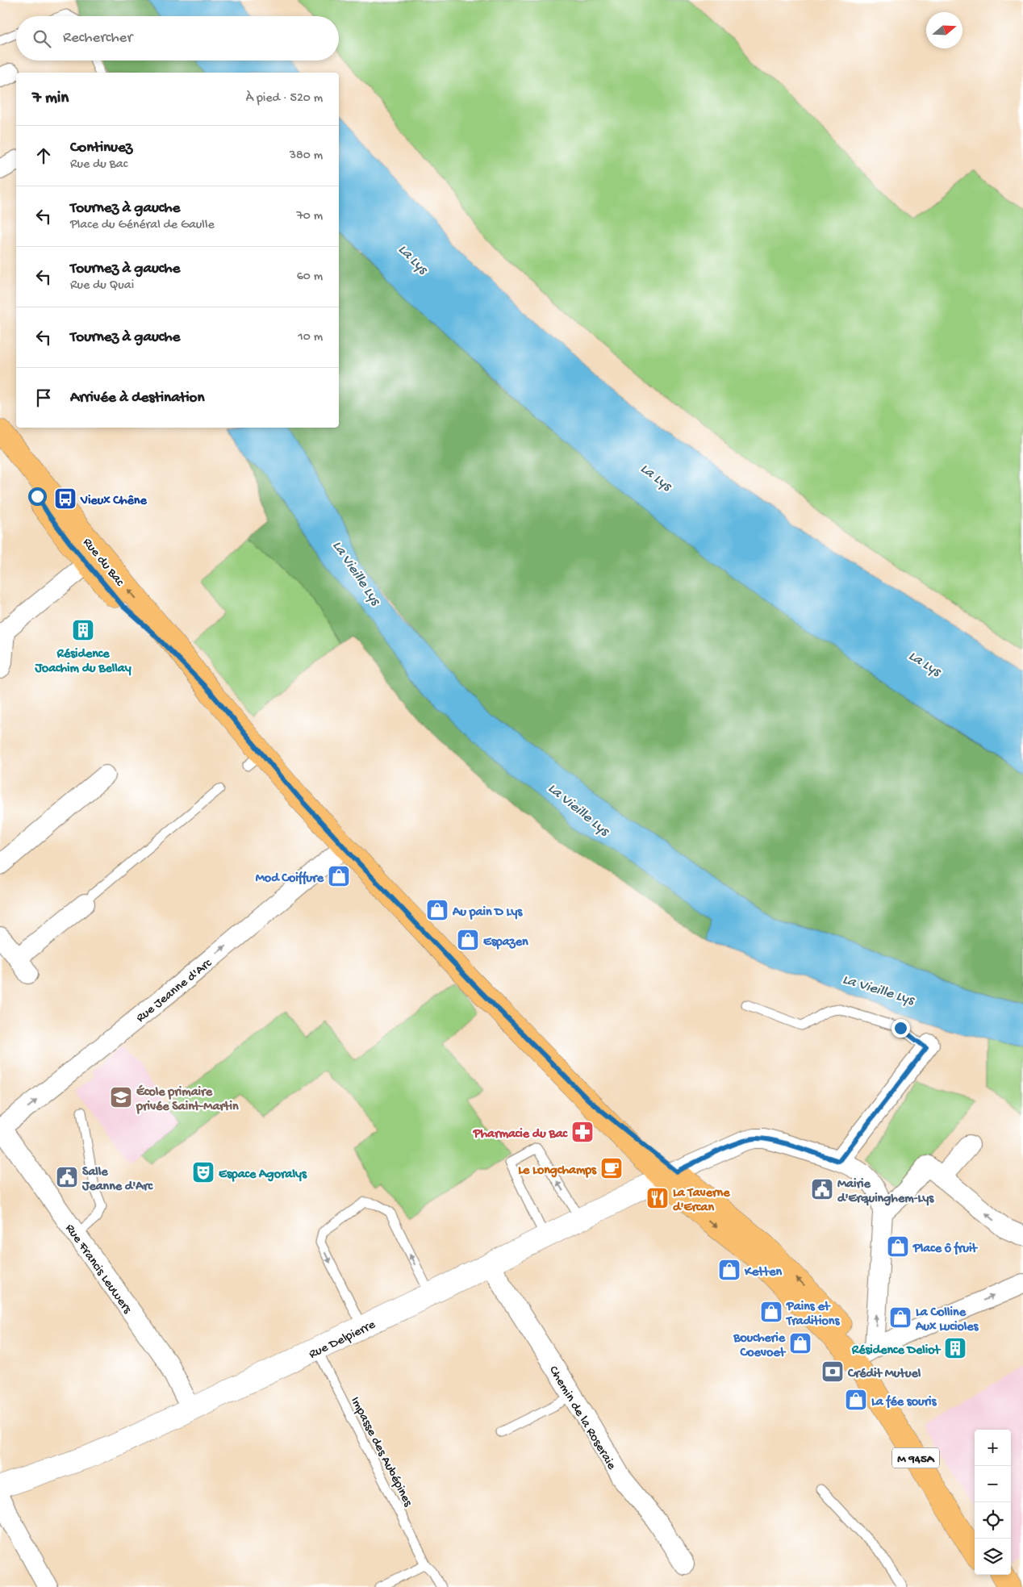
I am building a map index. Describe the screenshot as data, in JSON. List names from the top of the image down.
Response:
{
  "streets": {
    "main road": ["Rue du Bac", "M 945A"],
    "street": [
      "Rue Jeanne d'Arc",
      "Rue Francis Leuwers",
      "Rue Delpierre",
      "Chemin de la Roseraie"
    ],
    "lane": ["Impasse des Aubépines"]
  },
  "crossings": [
    ["Rue du Bac", "Rue Jeanne d'Arc"],
    ["Rue du Bac", "Rue Delpierre"],
    ["Rue du Bac", "M 945A"],
    ["Rue Jeanne d'Arc", "Rue Francis Leuwers"],
    ["Rue Francis Leuwers", "Rue Delpierre"],
    ["Rue Delpierre", "Chemin de la Roseraie"],
    ["Rue Delpierre", "Impasse des Aubépines"],
    ["Rue Delpierre", "M 945A"]
  ],
  "one_way": ["Rue Jeanne d'Arc"],
  "water": ["La Lys", "La Vieille Lys"],
  "places": {
    "bus stop": ["Vieux Chêne"],
    "building": ["Résidence Joachim du Bellay", "Résidence Deliot"],
    "shop": [
      "Mod Coiffure",
      "Au pain D Lys",
      "Espazen",
      "Place ô fruit",
      "Ketten",
      "Pains et Traditions",
      "La Colline Aux Lucioles",
      "Boucherie Coevoet",
      "La fée souris"
    ],
    "school or university": ["École primaire privée Saint-Martin"],
    "pharmacy": ["Pharmacie du Bac"],
    "cafe": ["Le Longchamps"],
    "theatre": ["Espace Agoralys"],
    "public building": ["Salle Jeanne d'Arc", "Mairie d'Erquinghem-Lys"],
    "restaurant": ["La Taverne d'Ercan"],
    "bank": ["Crédit Mutuel"]
  },
  "north": "right",
  "page": {
    "search": "Rechercher",
    "heading": ["7 min", "À pied · 520 m"],
    "list": [
      ["Continuez", "Rue du Bac", "380 m"],
      ["Tournez à gauche", "Place du Général de Gaulle", "70 m"],
      ["Tournez à gauche", "Rue du Quai", "60 m"],
      ["Tournez à gauche", "10 m"],
      "Arrivée à destination"
    ],
    "map_buttons": ["+", "−"]
  }
}
